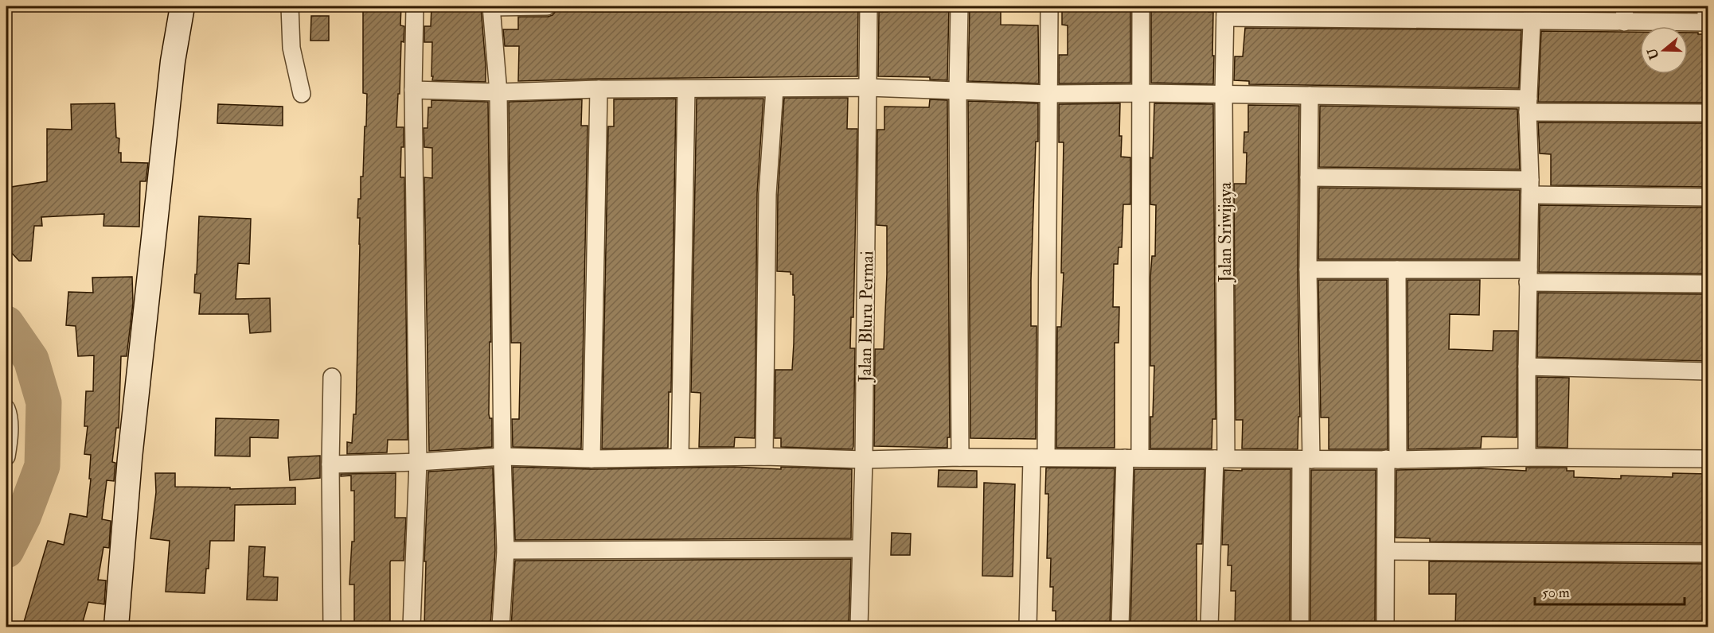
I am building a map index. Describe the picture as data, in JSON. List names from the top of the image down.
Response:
{
  "streets": {
    "street": ["Jalan Sriwijaya", "Jalan Bluru Permai"]
  },
  "scale_bar": "50 m",
  "north": "left"
}
